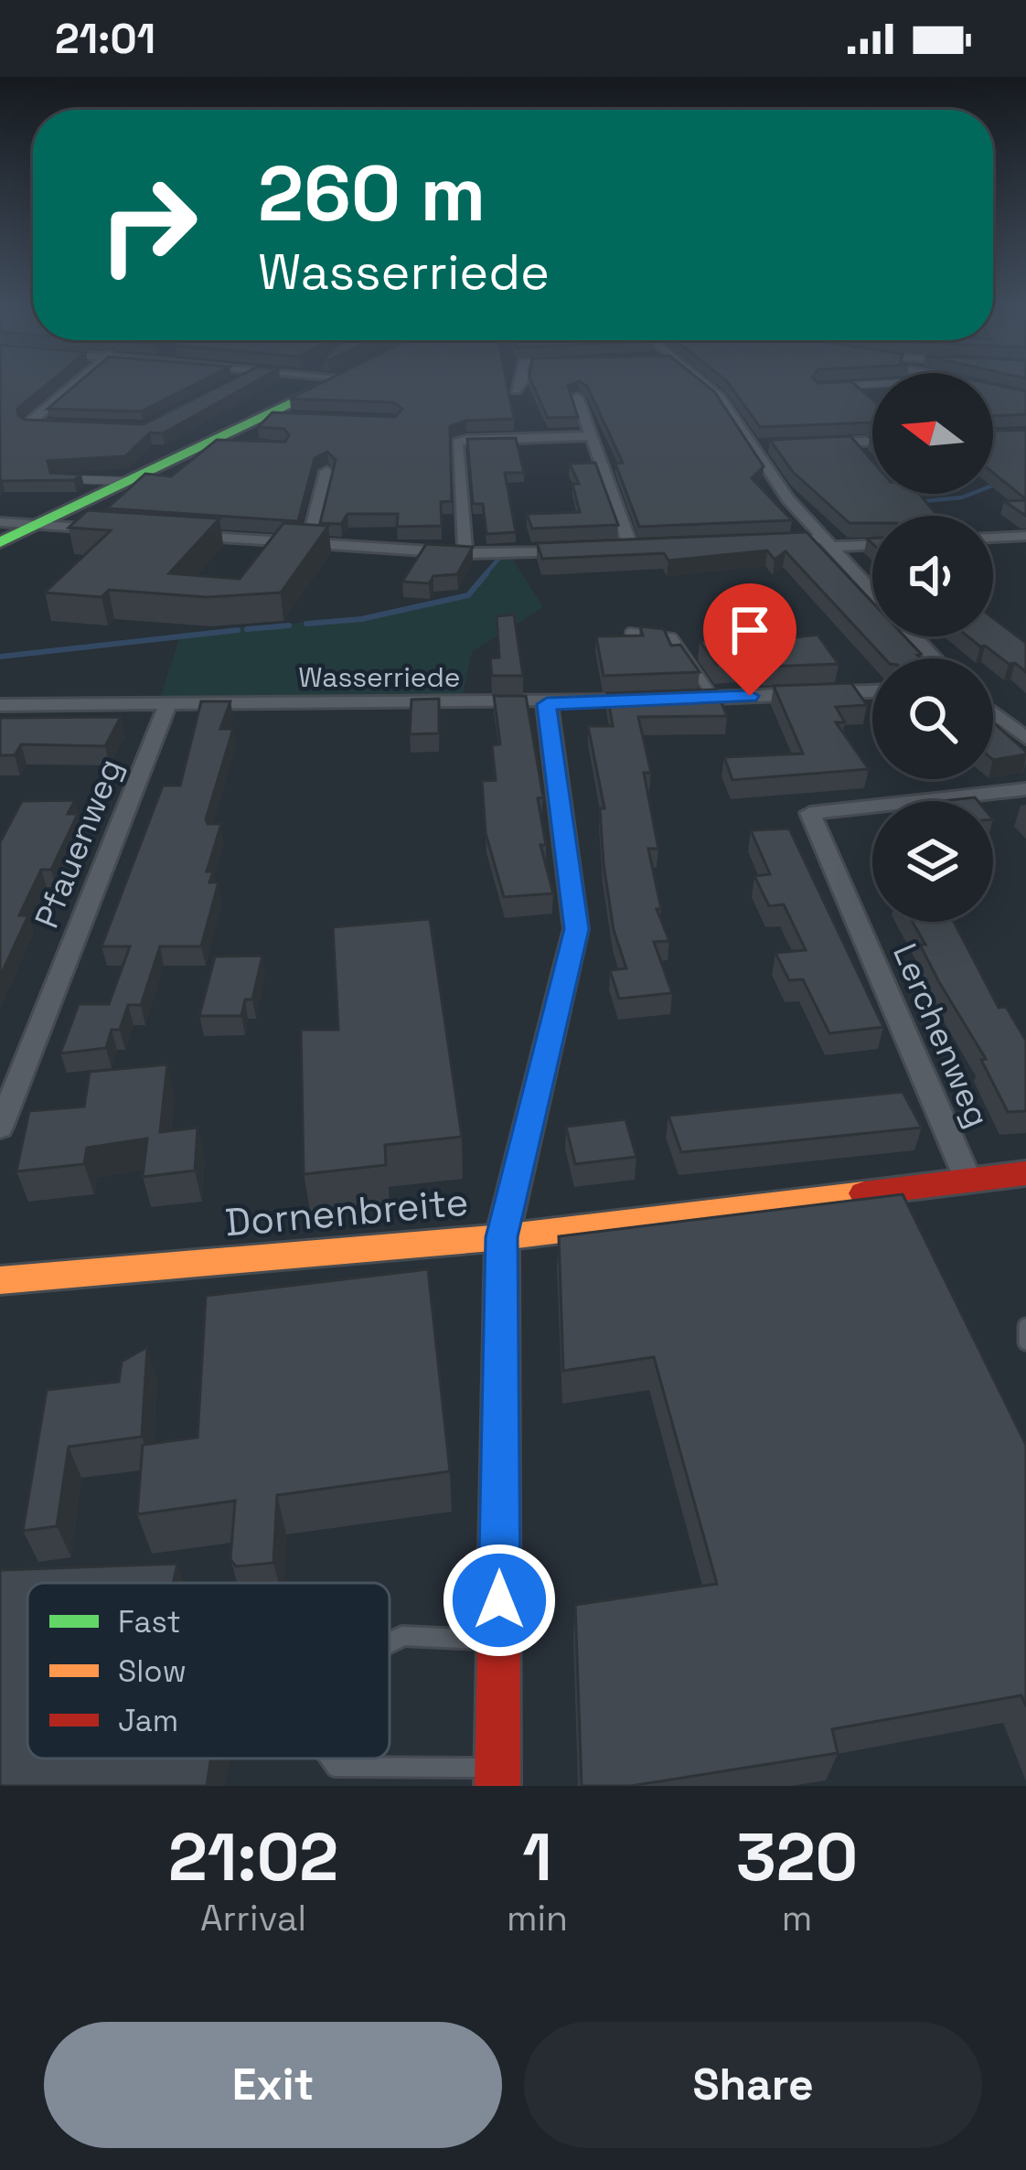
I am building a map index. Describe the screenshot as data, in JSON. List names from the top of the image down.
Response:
{
  "streets": {
    "street": [
      "Wasserriede",
      "Pfauenweg",
      "Lerchenweg",
      "Dornenbreite"
    ]
  },
  "crossings": [
    ["Wasserriede", "Pfauenweg"],
    ["Lerchenweg", "Dornenbreite"]
  ],
  "legend": ["Fast", "Slow", "Jam"],
  "north": "left",
  "page": {
    "status": "21:01",
    "turn": ["260 m", "Wasserriede"],
    "eta": [
      "21:02",
      "Arrival",
      "1",
      "min",
      "320",
      "m"
    ],
    "buttons": ["Exit", "Share"]
  }
}
